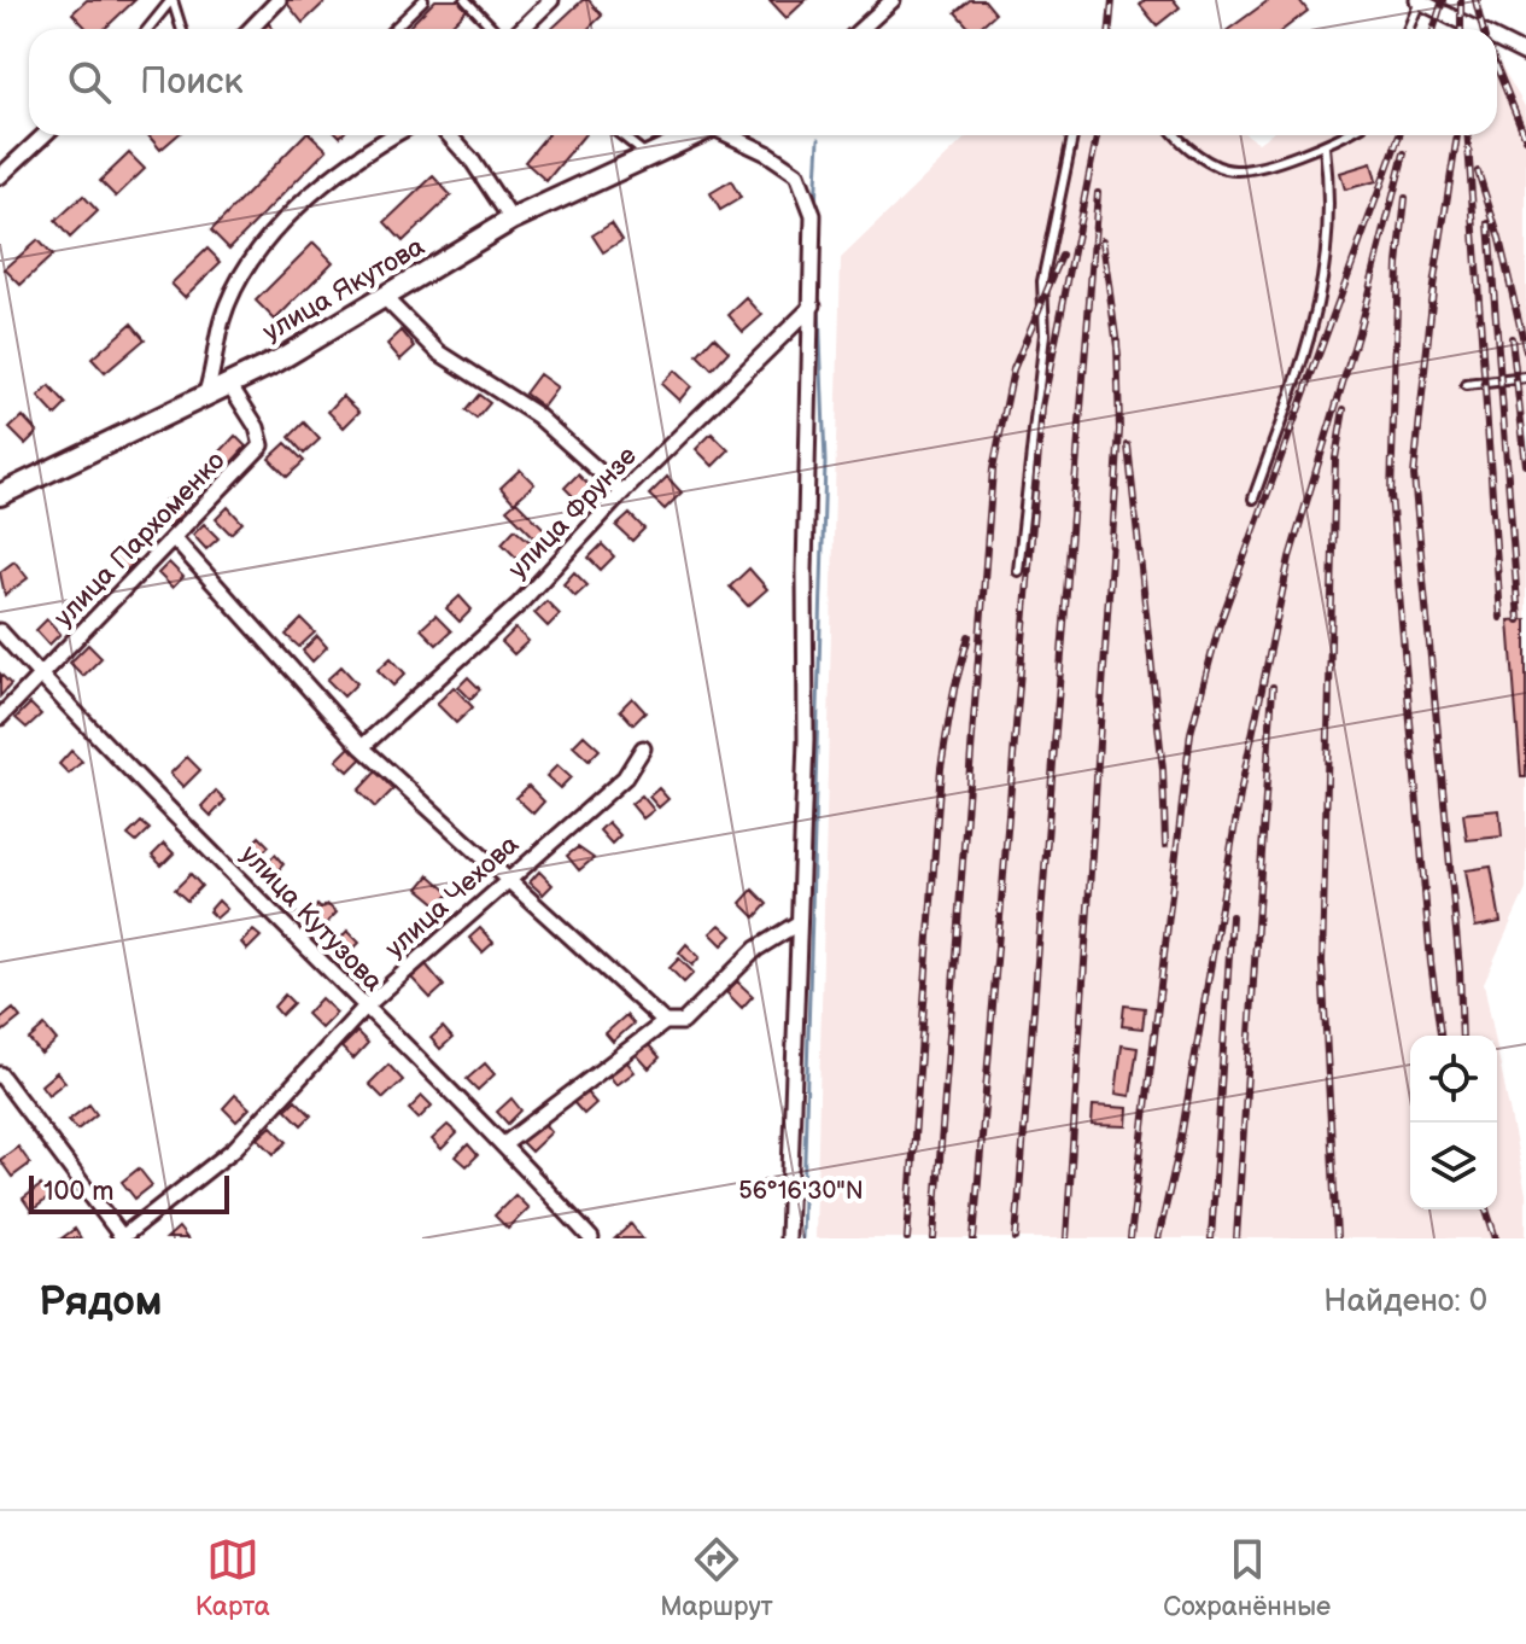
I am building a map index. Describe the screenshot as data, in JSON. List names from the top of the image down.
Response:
{
  "streets": {
    "street": [
      "улица Якутова",
      "улица Фрунзе",
      "улица Пархоменко",
      "улица Чехова",
      "улица Кутузова"
    ]
  },
  "crossings": [
    ["улица Якутова", "улица Пархоменко"],
    ["улица Пархоменко", "улица Кутузова"],
    ["улица Чехова", "улица Кутузова"]
  ],
  "scale_bar": "100 m",
  "page": {
    "search": "Поиск",
    "scale": "100 m",
    "heading": ["Рядом", "Найдено: 0"],
    "nav": ["Карта", "Маршрут", "Сохранённые"]
  },
  "coordinates": ["56°16'30\"N"]
}
